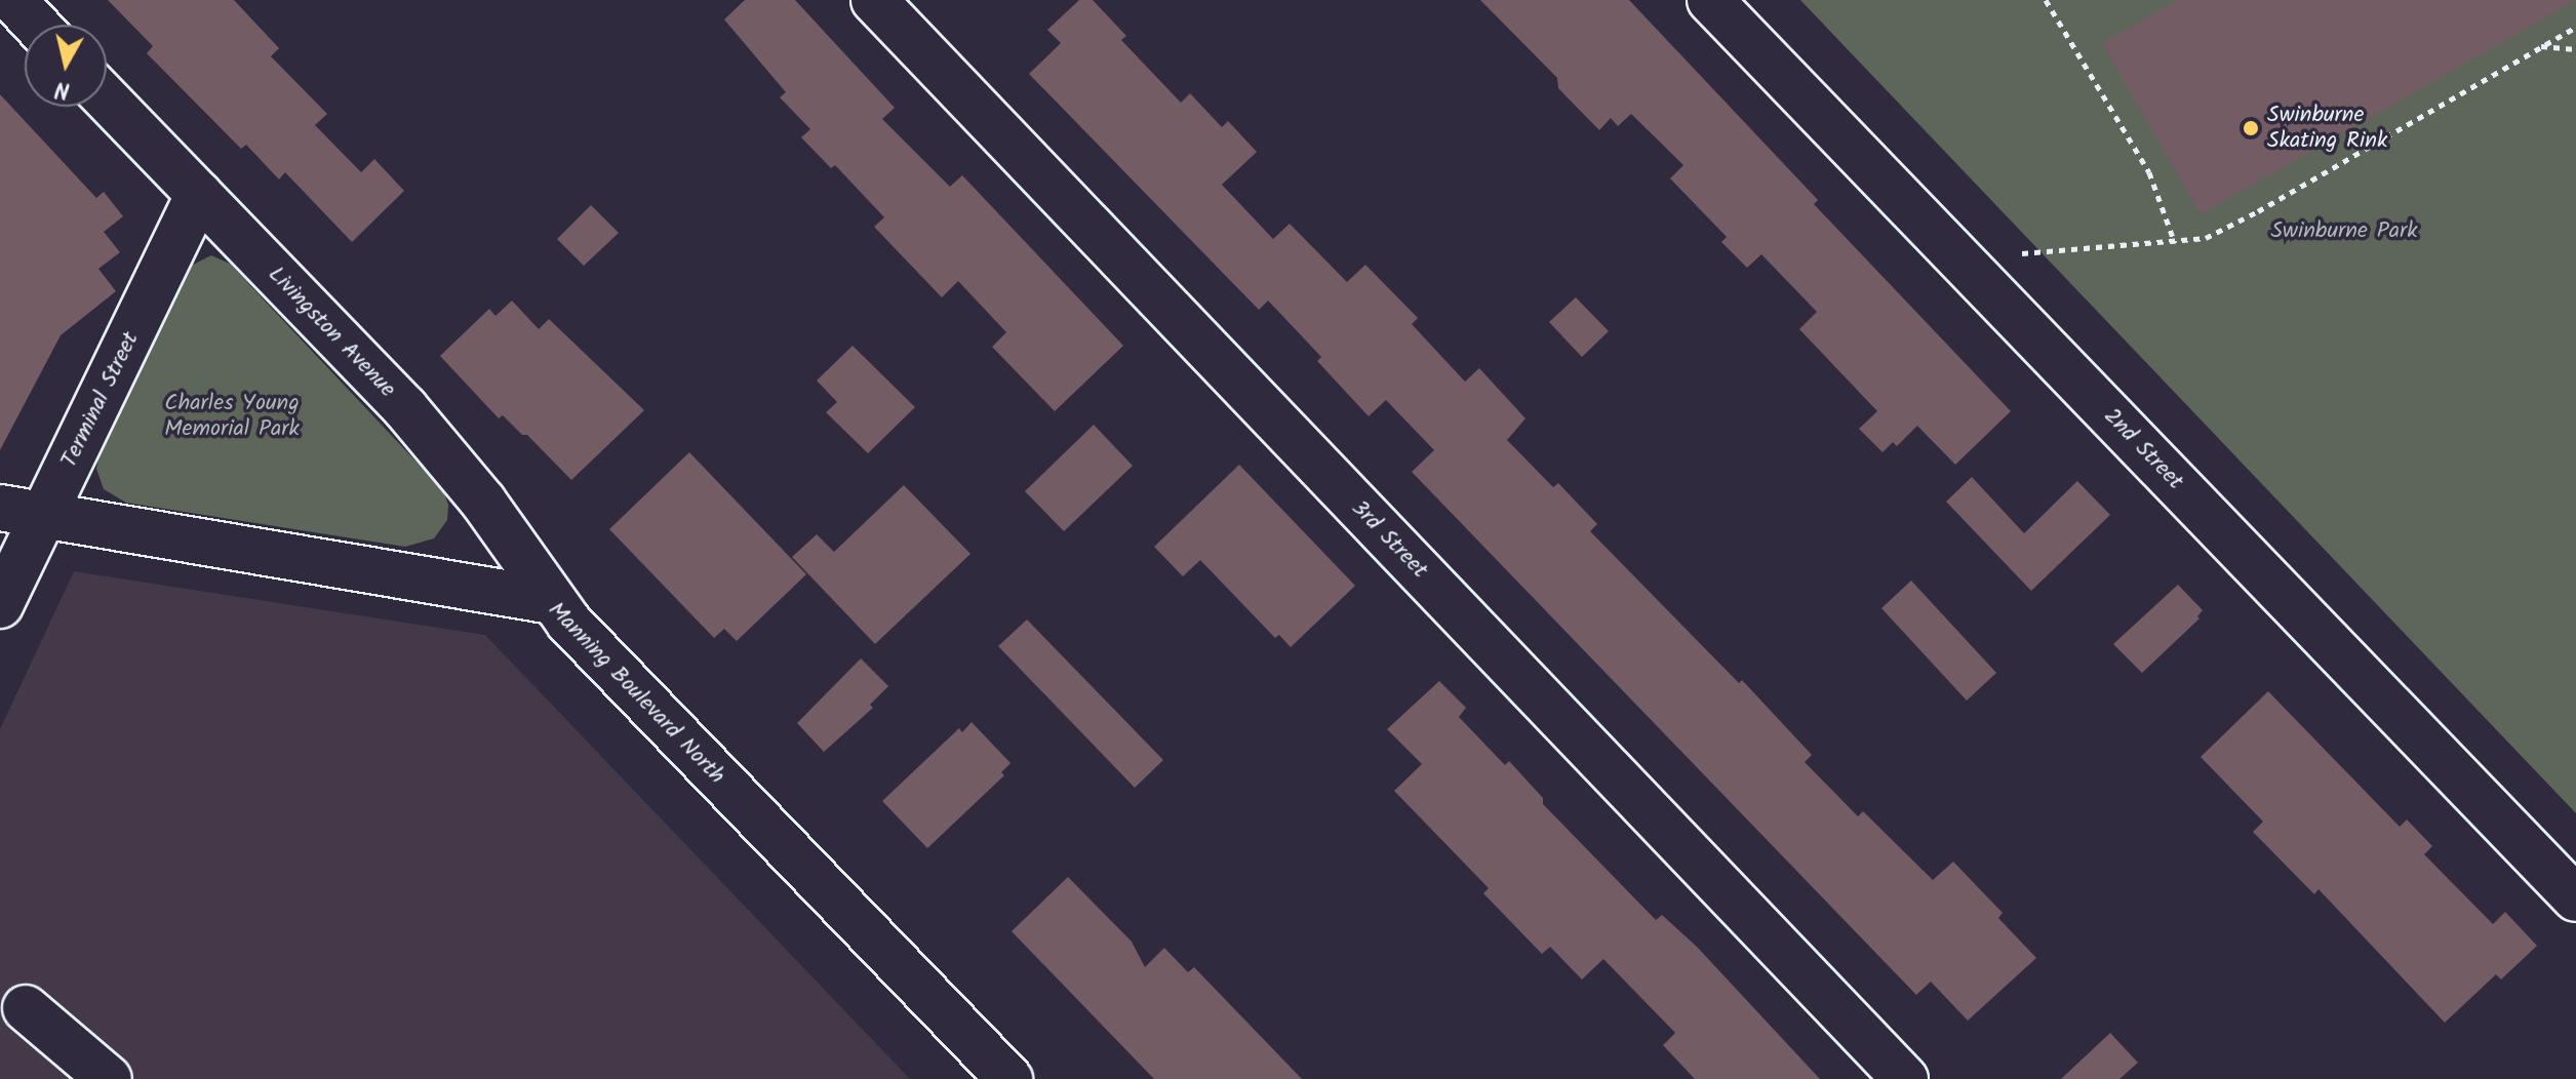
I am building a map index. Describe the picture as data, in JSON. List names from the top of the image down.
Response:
{
  "streets": {
    "street": [
      "Livingston Avenue",
      "Terminal Street",
      "2nd Street",
      "3rd Street",
      "Manning Boulevard North"
    ]
  },
  "crossings": [
    ["Livingston Avenue", "Terminal Street"],
    ["Livingston Avenue", "Manning Boulevard North"],
    ["Terminal Street", "Manning Boulevard North"]
  ],
  "parks": ["Swinburne Park", "Charles Young Memorial Park"],
  "places": ["Swinburne Skating Rink"],
  "north": "bottom"
}
